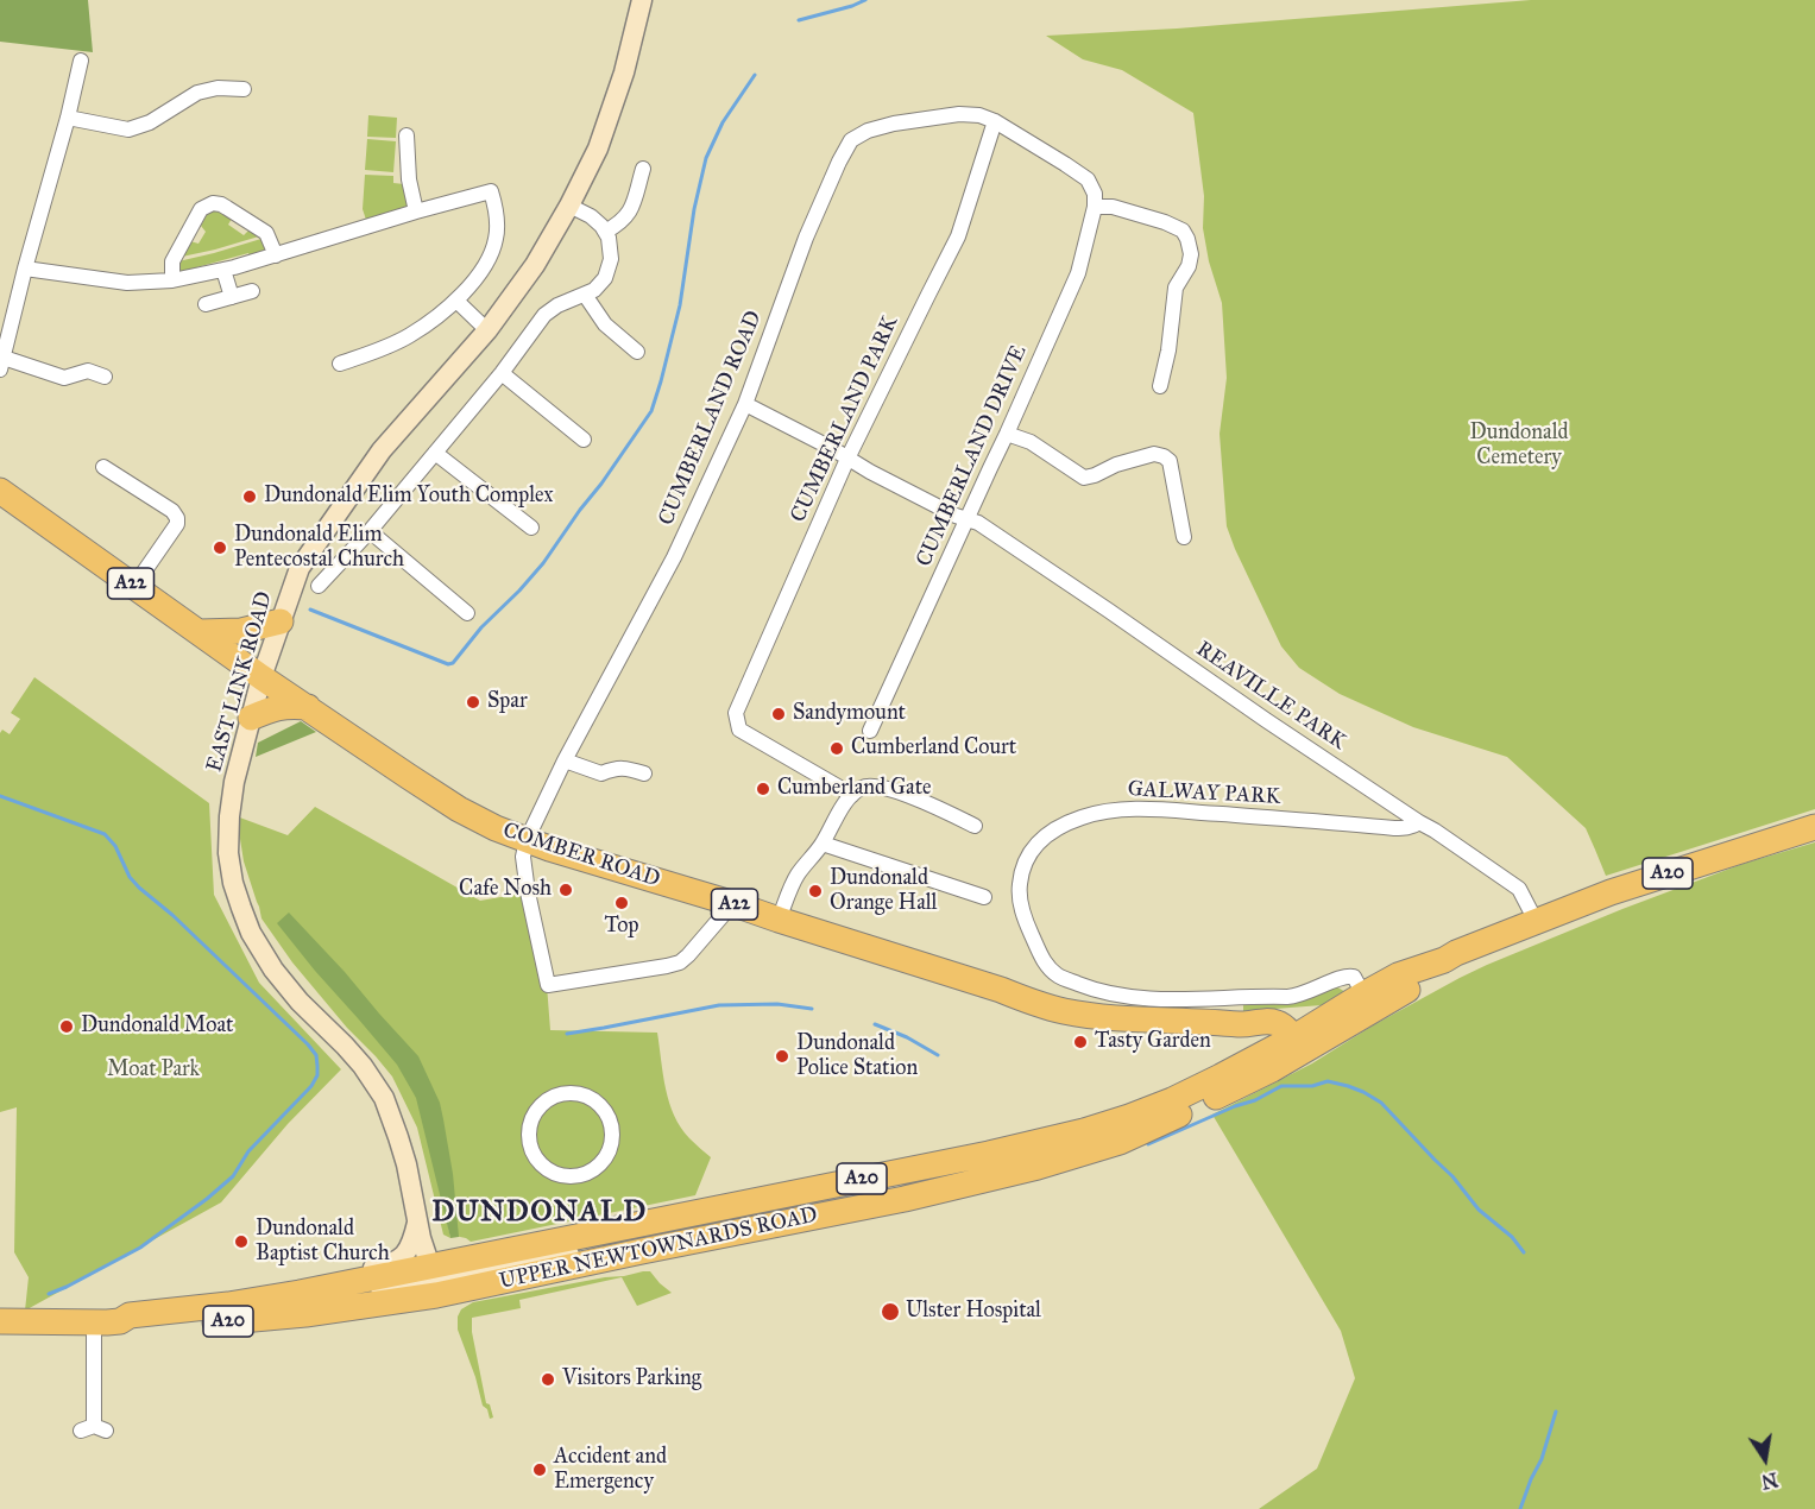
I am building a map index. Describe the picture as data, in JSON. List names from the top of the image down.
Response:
{
  "streets": {
    "highway": [
      "A22",
      "COMBER ROAD",
      "A20",
      "UPPER NEWTOWNARDS ROAD"
    ],
    "street": [
      "CUMBERLAND ROAD",
      "CUMBERLAND PARK",
      "CUMBERLAND DRIVE",
      "EAST LINK ROAD",
      "REAVILLE PARK",
      "GALWAY PARK"
    ]
  },
  "crossings": [
    ["CUMBERLAND ROAD", "CUMBERLAND PARK"],
    ["CUMBERLAND ROAD", "REAVILLE PARK"],
    ["CUMBERLAND ROAD", "COMBER ROAD"],
    ["CUMBERLAND PARK", "REAVILLE PARK"],
    ["CUMBERLAND DRIVE", "REAVILLE PARK"],
    ["EAST LINK ROAD", "COMBER ROAD"],
    ["EAST LINK ROAD", "UPPER NEWTOWNARDS ROAD"],
    ["REAVILLE PARK", "GALWAY PARK"],
    ["REAVILLE PARK", "UPPER NEWTOWNARDS ROAD"],
    ["GALWAY PARK", "UPPER NEWTOWNARDS ROAD"],
    ["COMBER ROAD", "UPPER NEWTOWNARDS ROAD"]
  ],
  "districts": ["DUNDONALD"],
  "parks": ["Dundonald Cemetery", "Moat Park"],
  "places": [
    "Dundonald Elim Youth Complex",
    "Dundonald Elim Pentecostal Church",
    "Spar",
    "Sandymount",
    "Cumberland Court",
    "Cumberland Gate",
    "Cafe Nosh",
    "Dundonald Orange Hall",
    "Top",
    "Dundonald Moat",
    "Tasty Garden",
    "Dundonald Police Station",
    "Dundonald Baptist Church",
    "Ulster Hospital",
    "Visitors Parking",
    "Accident and Emergency"
  ],
  "north": "bottom"
}
